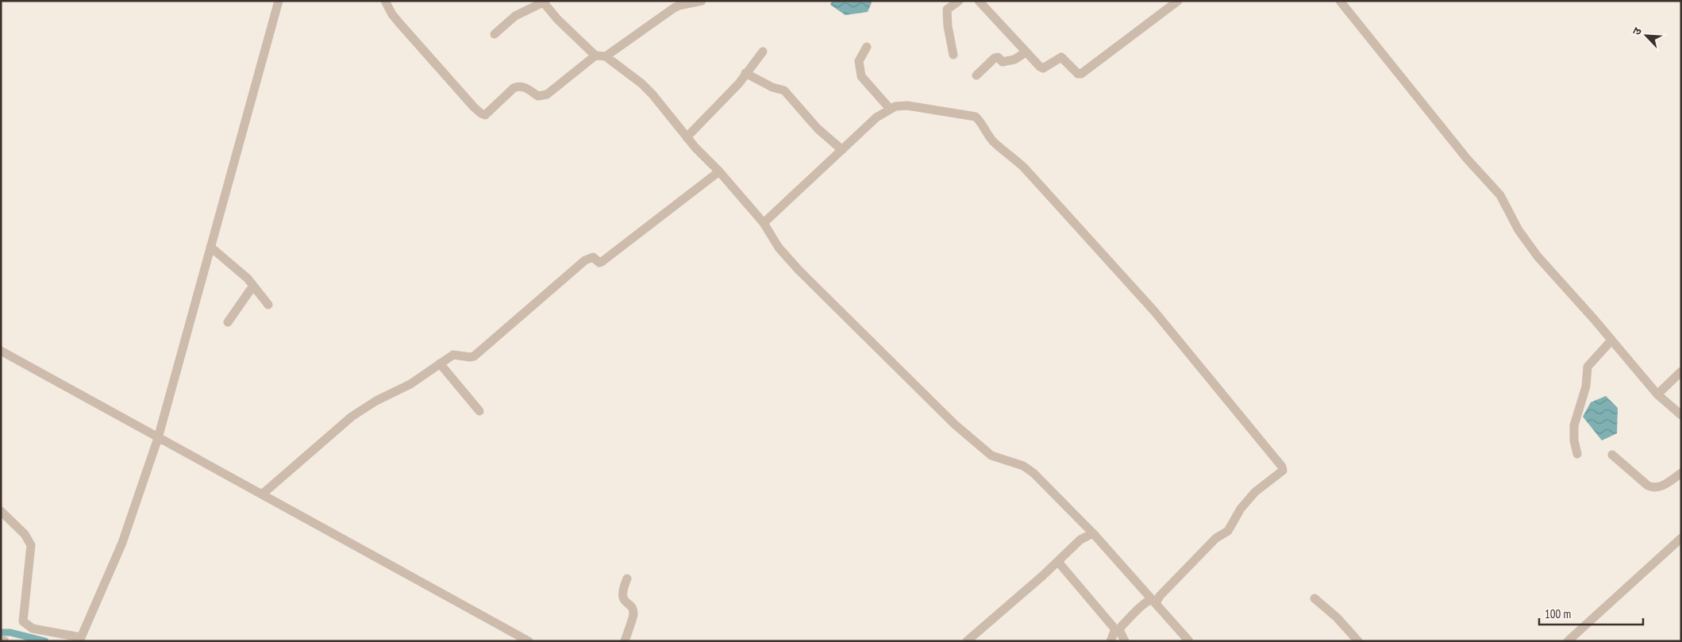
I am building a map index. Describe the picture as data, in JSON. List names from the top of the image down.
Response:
{
  "scale_bar": "100 m",
  "north": "top left"
}
